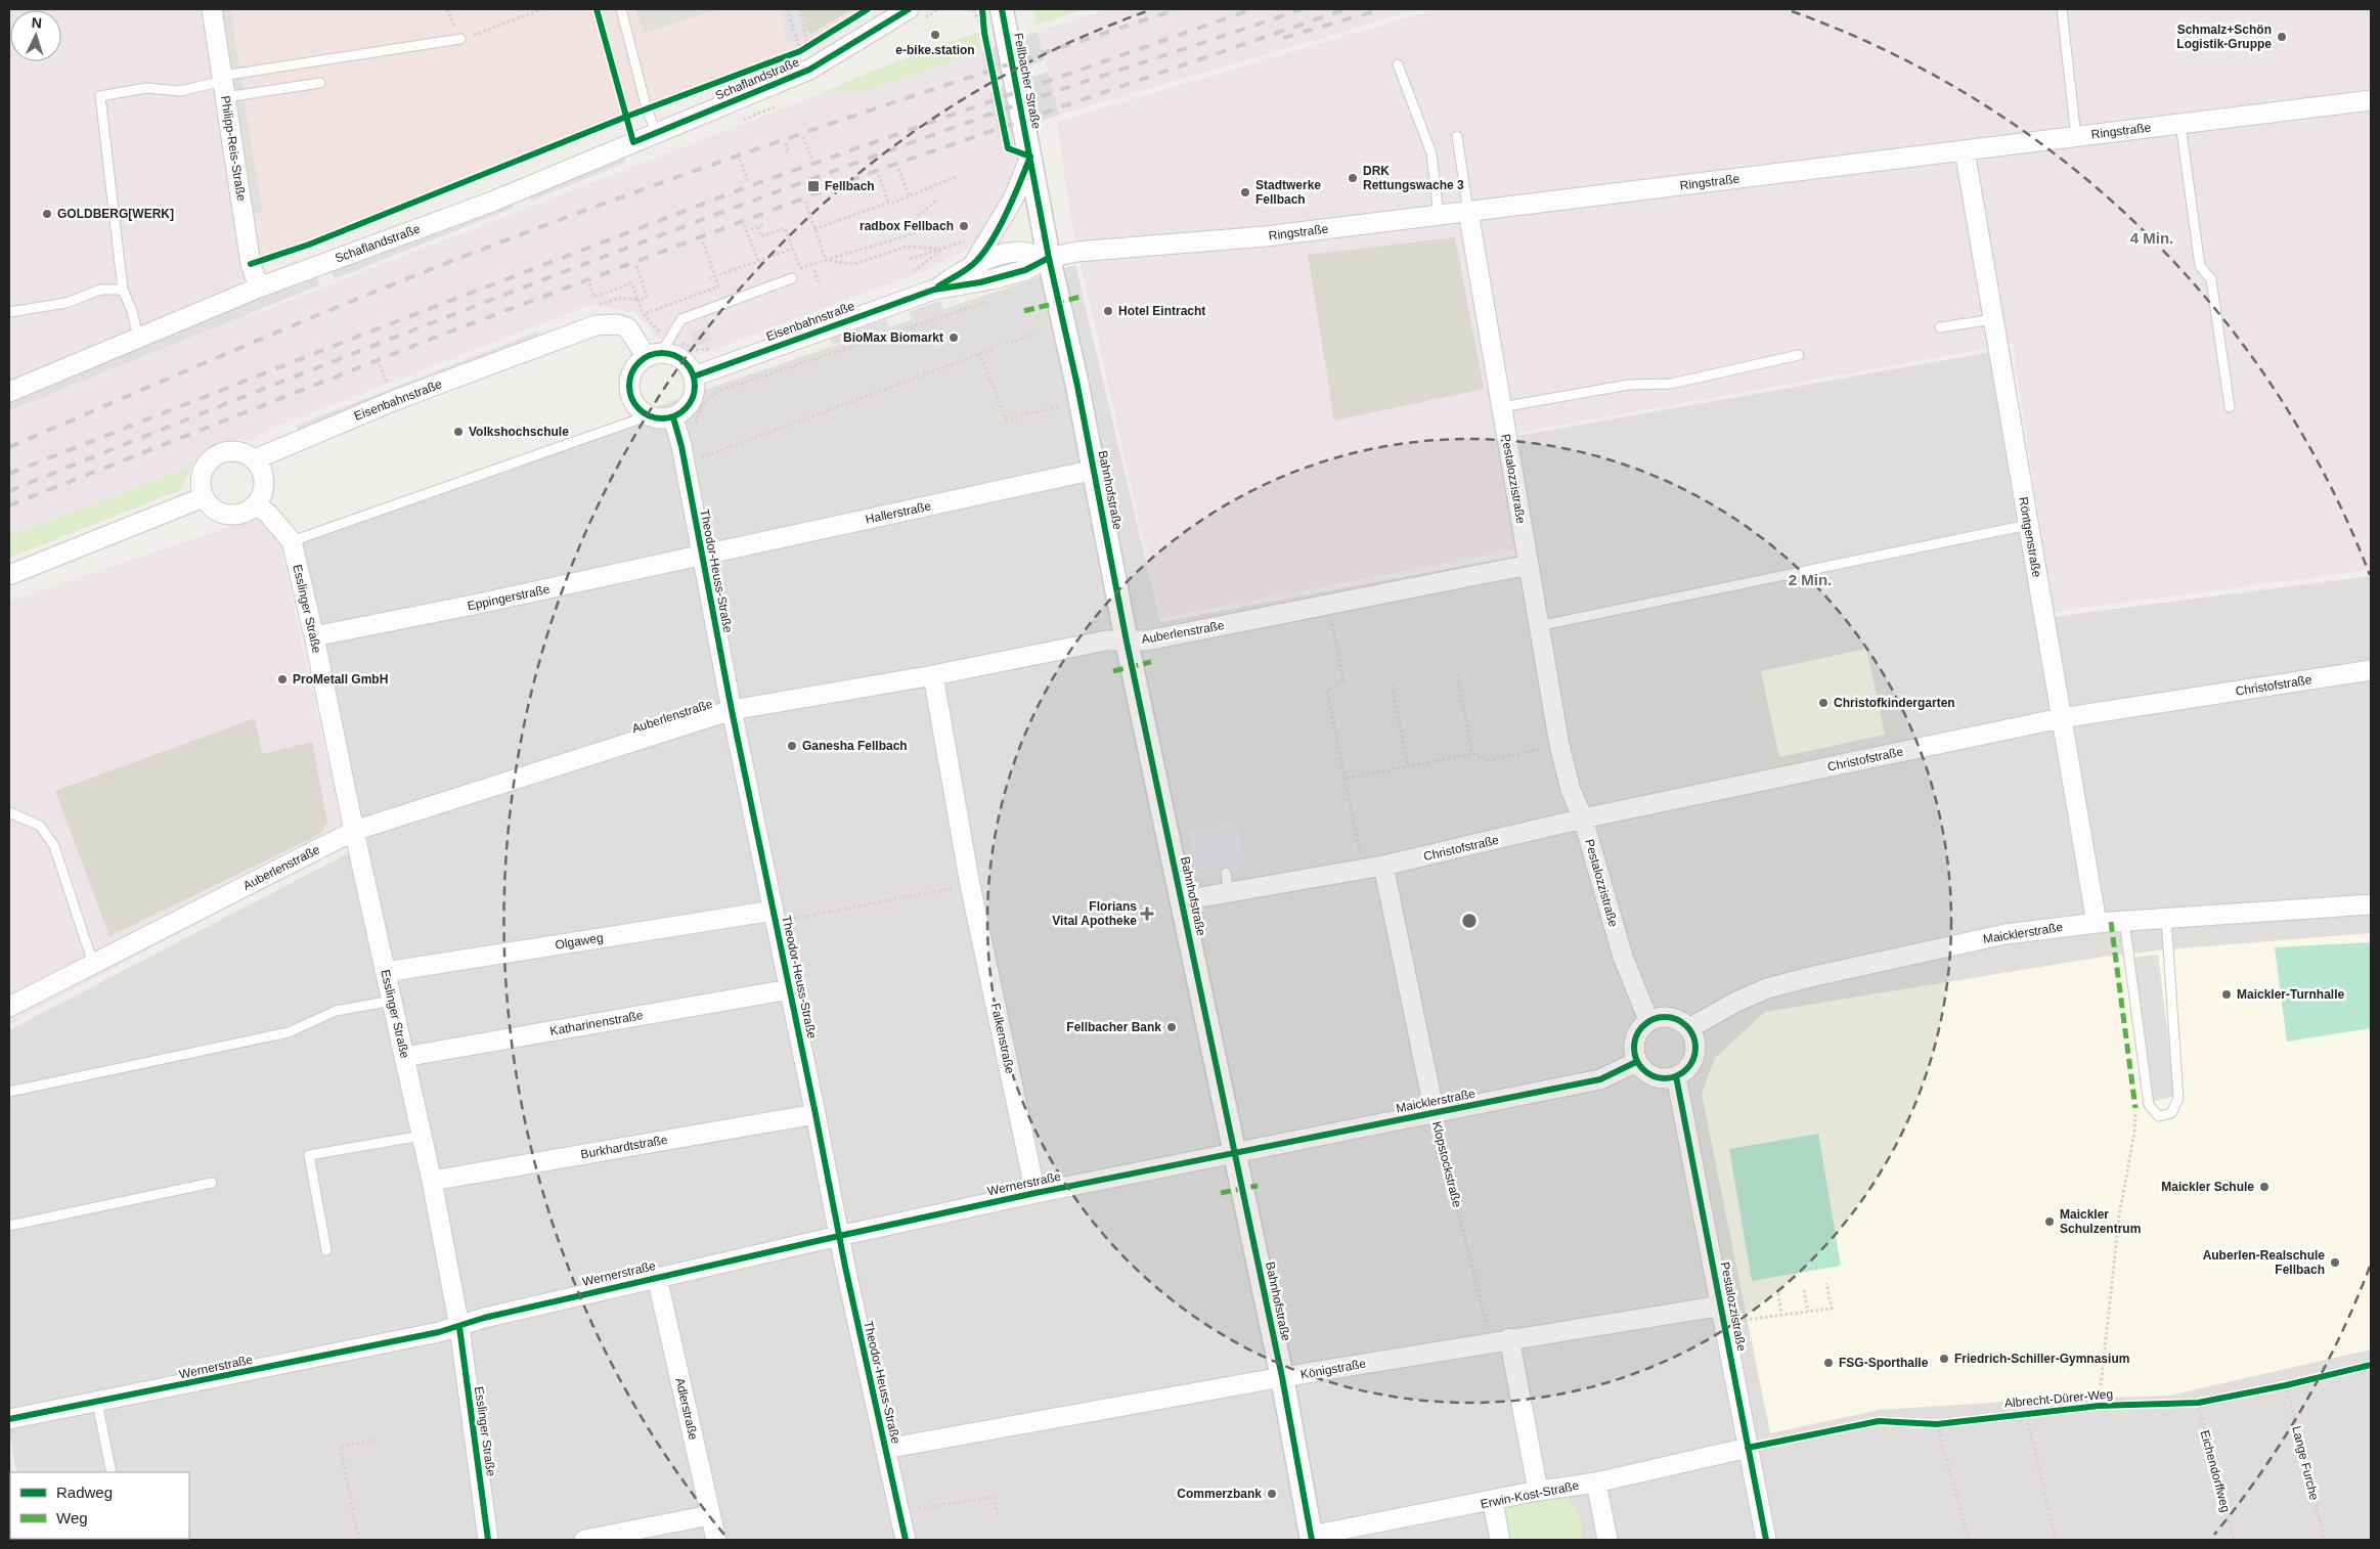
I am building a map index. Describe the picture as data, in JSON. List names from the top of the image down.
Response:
{
  "streets": {
    "street": [
      "Schaflandstraße",
      "Fellbacher Straße",
      "Ringstraße",
      "Philipp-Reis-Straße",
      "Eisenbahnstraße",
      "Pestalozzistraße",
      "Bahnhofstraße",
      "Hallerstraße",
      "Röntgenstraße",
      "Theodor-Heuss-Straße",
      "Eppingerstraße",
      "Esslinger Straße",
      "Auberlenstraße",
      "Christofstraße",
      "Maicklerstraße",
      "Olgaweg",
      "Katharinenstraße",
      "Falkenstraße",
      "Burkhardtstraße",
      "Klopstockstraße",
      "Wernerstraße",
      "Königstraße",
      "Adlerstraße",
      "Erwin-Kost-Straße"
    ],
    "path": ["Lange Furche", "Eichendorffweg"],
    "cycle path": ["Albrecht-Dürer-Weg"]
  },
  "crossings": [
    ["Schaflandstraße", "Philipp-Reis-Straße"],
    ["Fellbacher Straße", "Ringstraße"],
    ["Fellbacher Straße", "Eisenbahnstraße"],
    ["Fellbacher Straße", "Bahnhofstraße"],
    ["Ringstraße", "Eisenbahnstraße"],
    ["Ringstraße", "Pestalozzistraße"],
    ["Ringstraße", "Bahnhofstraße"],
    ["Ringstraße", "Röntgenstraße"],
    ["Eisenbahnstraße", "Bahnhofstraße"],
    ["Eisenbahnstraße", "Theodor-Heuss-Straße"],
    ["Eisenbahnstraße", "Esslinger Straße"],
    ["Pestalozzistraße", "Auberlenstraße"],
    ["Pestalozzistraße", "Christofstraße"],
    ["Pestalozzistraße", "Maicklerstraße"],
    ["Pestalozzistraße", "Königstraße"],
    ["Pestalozzistraße", "Albrecht-Dürer-Weg"],
    ["Pestalozzistraße", "Erwin-Kost-Straße"],
    ["Bahnhofstraße", "Hallerstraße"],
    ["Bahnhofstraße", "Auberlenstraße"],
    ["Bahnhofstraße", "Christofstraße"],
    ["Bahnhofstraße", "Maicklerstraße"],
    ["Bahnhofstraße", "Wernerstraße"],
    ["Bahnhofstraße", "Königstraße"],
    ["Bahnhofstraße", "Erwin-Kost-Straße"],
    ["Hallerstraße", "Theodor-Heuss-Straße"],
    ["Hallerstraße", "Eppingerstraße"],
    ["Röntgenstraße", "Christofstraße"],
    ["Röntgenstraße", "Maicklerstraße"],
    ["Theodor-Heuss-Straße", "Eppingerstraße"],
    ["Theodor-Heuss-Straße", "Auberlenstraße"],
    ["Theodor-Heuss-Straße", "Olgaweg"],
    ["Theodor-Heuss-Straße", "Katharinenstraße"],
    ["Theodor-Heuss-Straße", "Burkhardtstraße"],
    ["Theodor-Heuss-Straße", "Wernerstraße"],
    ["Theodor-Heuss-Straße", "Königstraße"],
    ["Eppingerstraße", "Esslinger Straße"],
    ["Esslinger Straße", "Auberlenstraße"],
    ["Esslinger Straße", "Olgaweg"],
    ["Esslinger Straße", "Katharinenstraße"],
    ["Esslinger Straße", "Burkhardtstraße"],
    ["Esslinger Straße", "Wernerstraße"],
    ["Auberlenstraße", "Falkenstraße"],
    ["Christofstraße", "Klopstockstraße"],
    ["Maicklerstraße", "Klopstockstraße"],
    ["Maicklerstraße", "Wernerstraße"],
    ["Falkenstraße", "Wernerstraße"],
    ["Klopstockstraße", "Königstraße"],
    ["Wernerstraße", "Adlerstraße"],
    ["Albrecht-Dürer-Weg", "Lange Furche"],
    ["Albrecht-Dürer-Weg", "Eichendorffweg"],
    ["Albrecht-Dürer-Weg", "Erwin-Kost-Straße"]
  ],
  "places": {
    "other": [
      "e-bike.station",
      "Schmalz+Schön Logistik-Gruppe",
      "DRK Rettungswache 3",
      "Stadtwerke Fellbach",
      "GOLDBERG[WERK]",
      "radbox Fellbach",
      "Hotel Eintracht",
      "BioMax Biomarkt",
      "Volkshochschule",
      "ProMetall GmbH",
      "Christofkindergarten",
      "Ganesha Fellbach",
      "Maickler-Turnhalle",
      "Fellbacher Bank",
      "Maickler Schule",
      "Maickler Schulzentrum",
      "Auberlen-Realschule Fellbach",
      "Friedrich-Schiller-Gymnasium",
      "FSG-Sporthalle",
      "Commerzbank"
    ],
    "transit": ["Fellbach"],
    "health": ["Florians Vital Apotheke"]
  },
  "legend": ["Radweg", "Weg"],
  "north": "top",
  "rings": ["4 Min.", "2 Min."]
}
